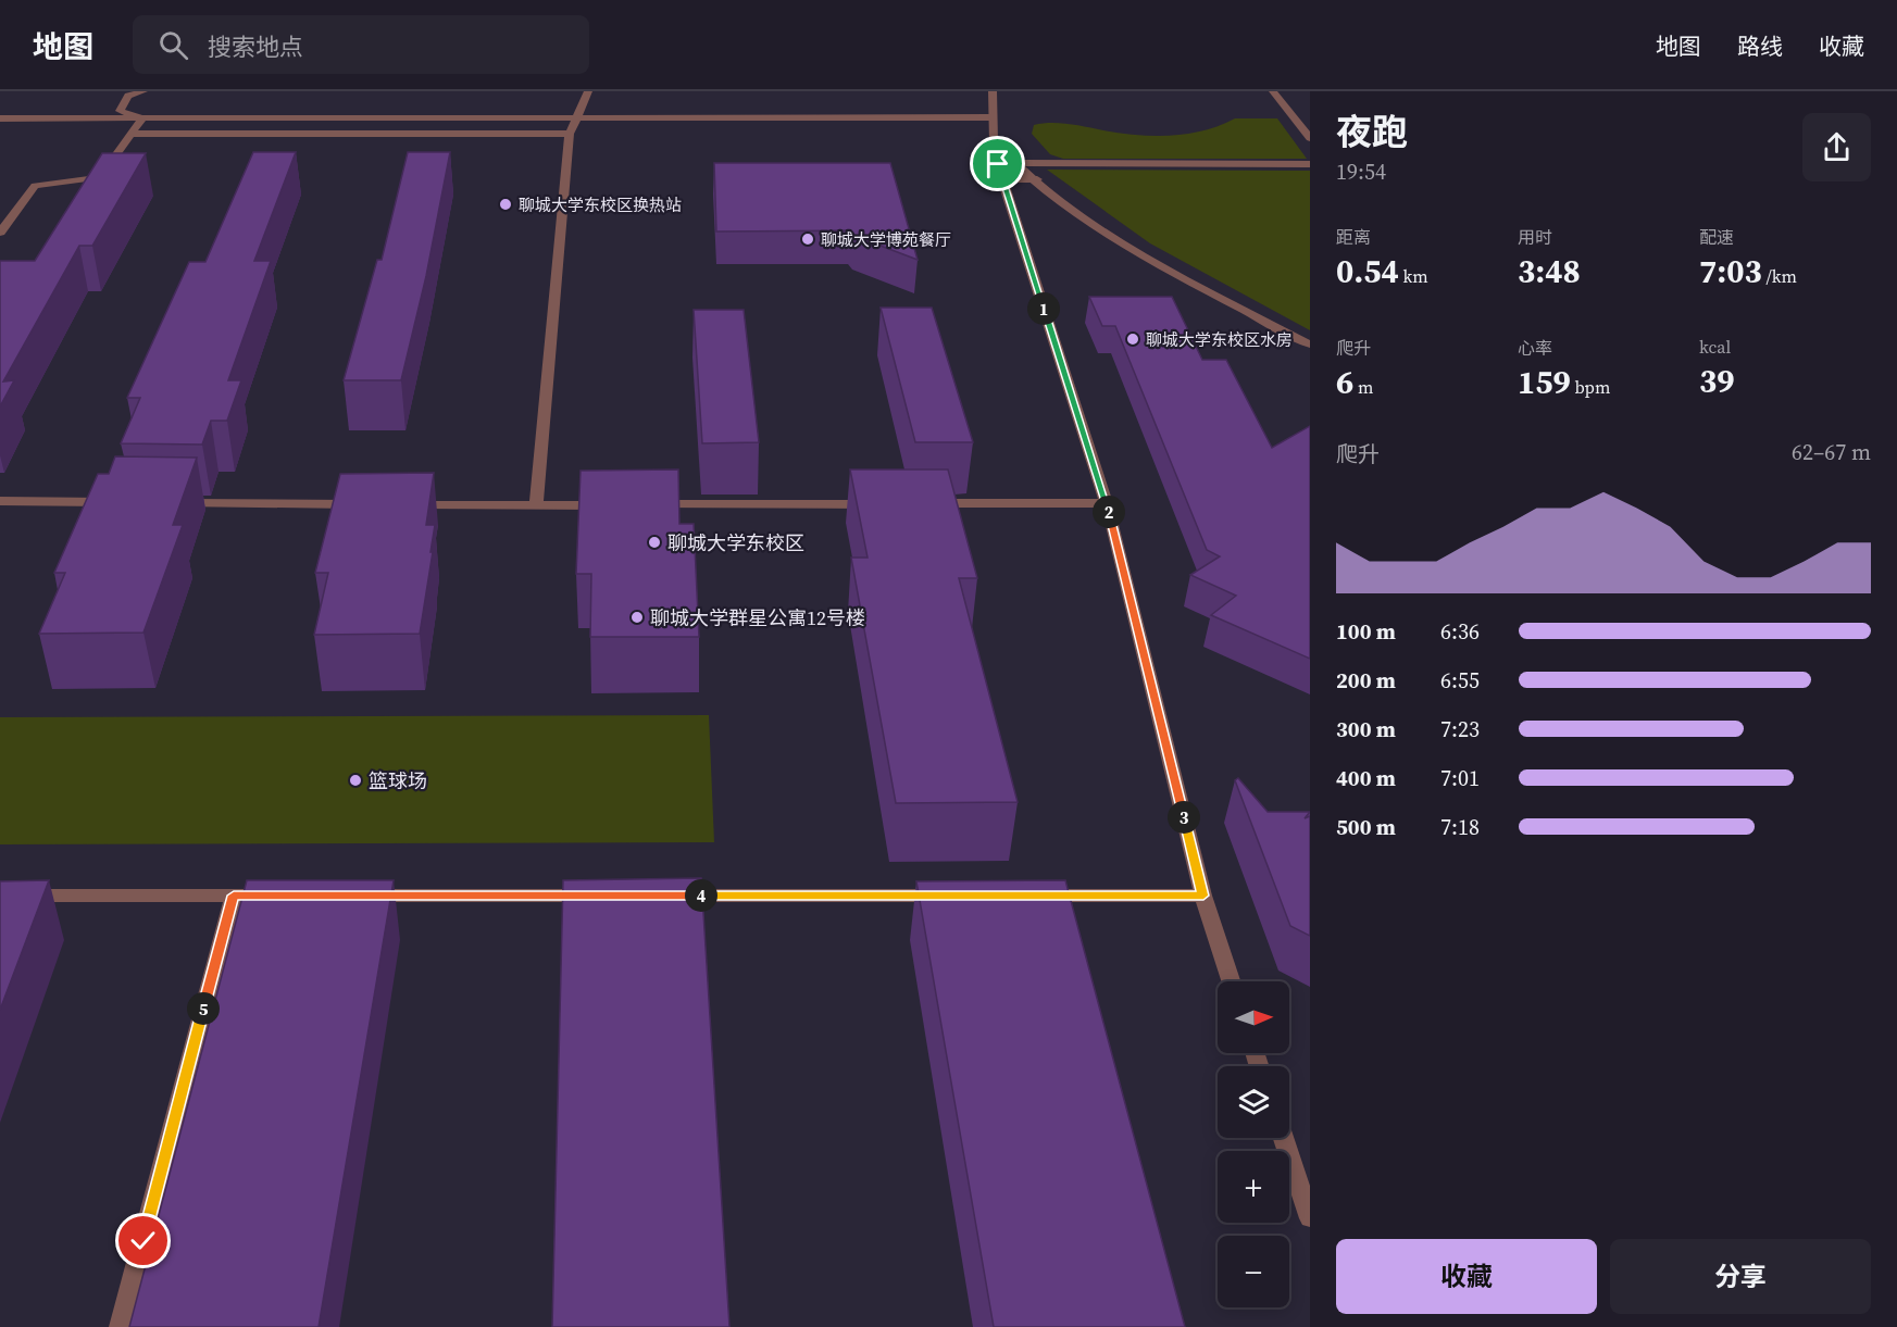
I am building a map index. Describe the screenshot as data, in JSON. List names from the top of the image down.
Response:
{
  "places": [
    "聊城大学东校区换热站",
    "聊城大学博苑餐厅",
    "聊城大学东校区水房",
    "聊城大学东校区",
    "聊城大学群星公寓12号楼",
    "篮球场"
  ],
  "north": "right",
  "page": {
    "header": "地图",
    "search": "搜索地点",
    "nav": ["地图", "路线", "收藏"],
    "heading": ["夜跑", "19:54"],
    "stats": [
      ["距离", "0.54 km"],
      ["用时", "3:48"],
      ["配速", "7:03 /km"],
      ["爬升", "6 m"],
      ["心率", "159 bpm"],
      ["kcal", "39"]
    ],
    "pins": [
      "1",
      "2",
      "3",
      "4",
      "5"
    ],
    "chart": ["爬升", "62–67 m"],
    "list": [
      {
        "name": "100 m",
        "note": "6:36"
      },
      {
        "name": "200 m",
        "note": "6:55"
      },
      {
        "name": "300 m",
        "note": "7:23"
      },
      {
        "name": "400 m",
        "note": "7:01"
      },
      {
        "name": "500 m",
        "note": "7:18"
      }
    ],
    "map_buttons": ["+", "−"],
    "buttons": ["收藏", "分享"]
  }
}
